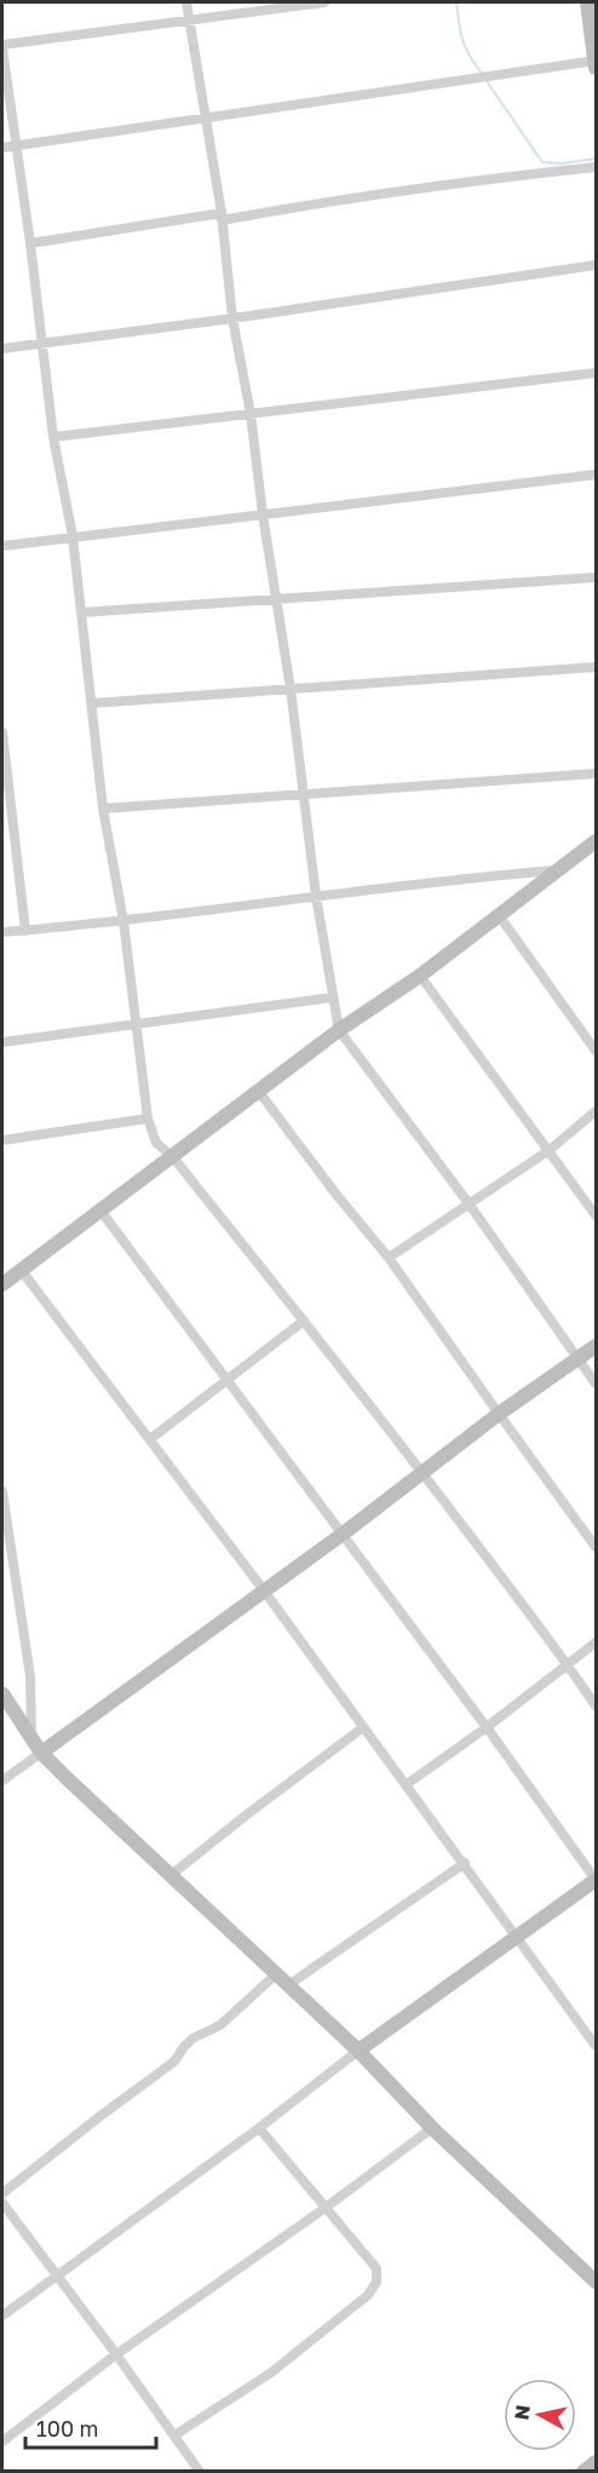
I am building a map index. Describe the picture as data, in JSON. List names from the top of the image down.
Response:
{
  "scale_bar": "100 m",
  "north": "left"
}
